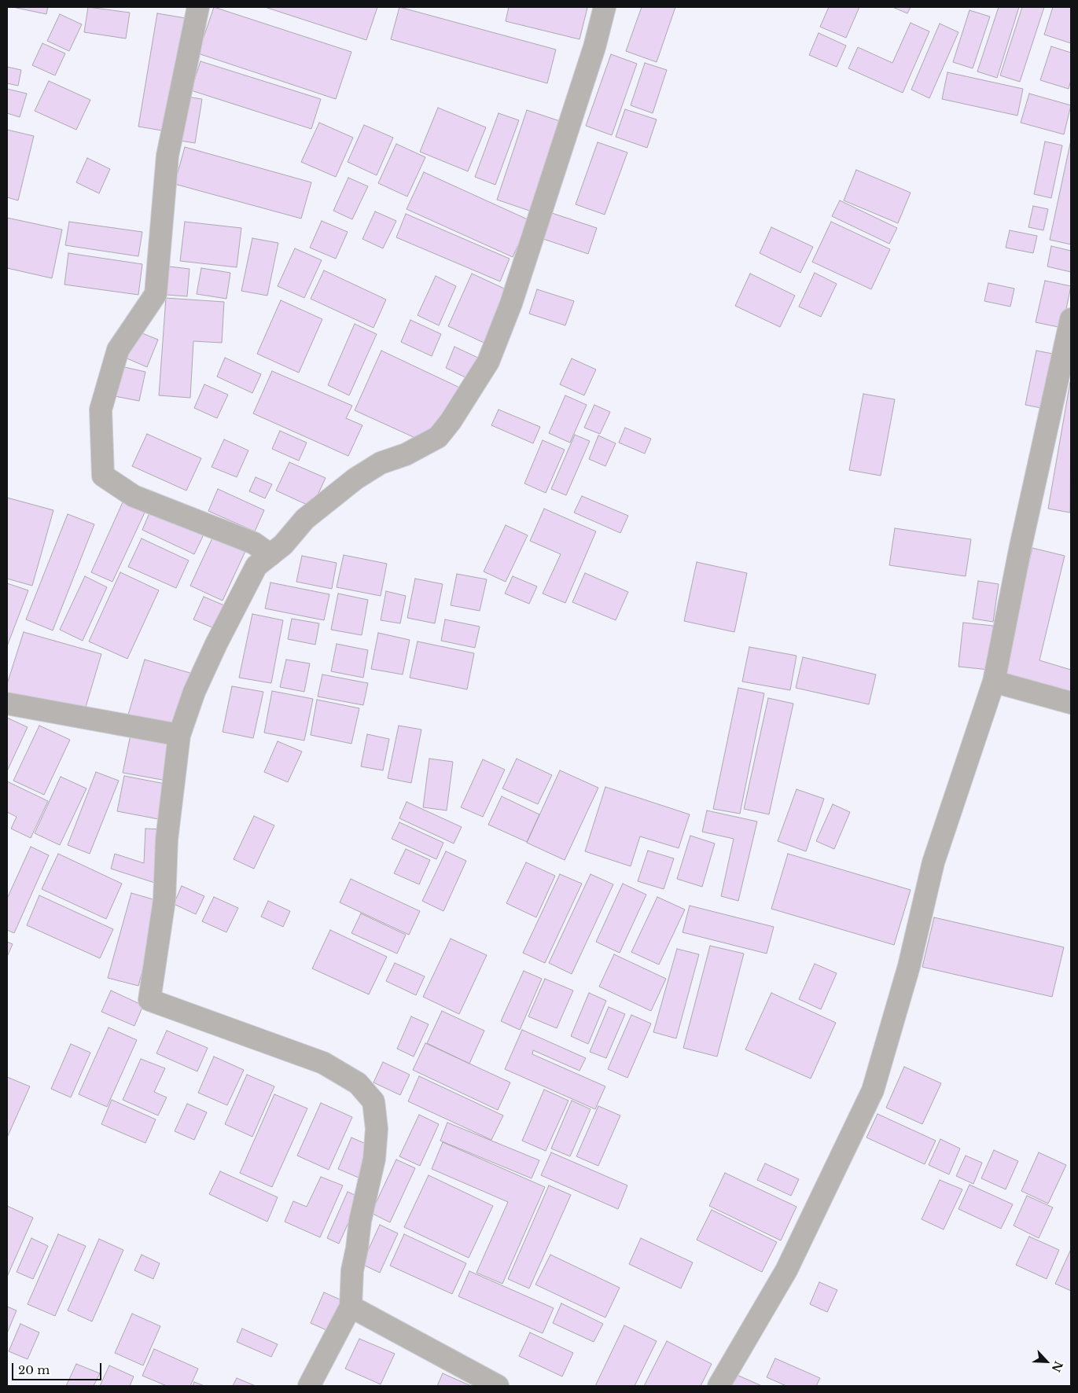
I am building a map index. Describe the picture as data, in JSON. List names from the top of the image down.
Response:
{
  "scale_bar": "20 m",
  "north": "bottom right"
}
